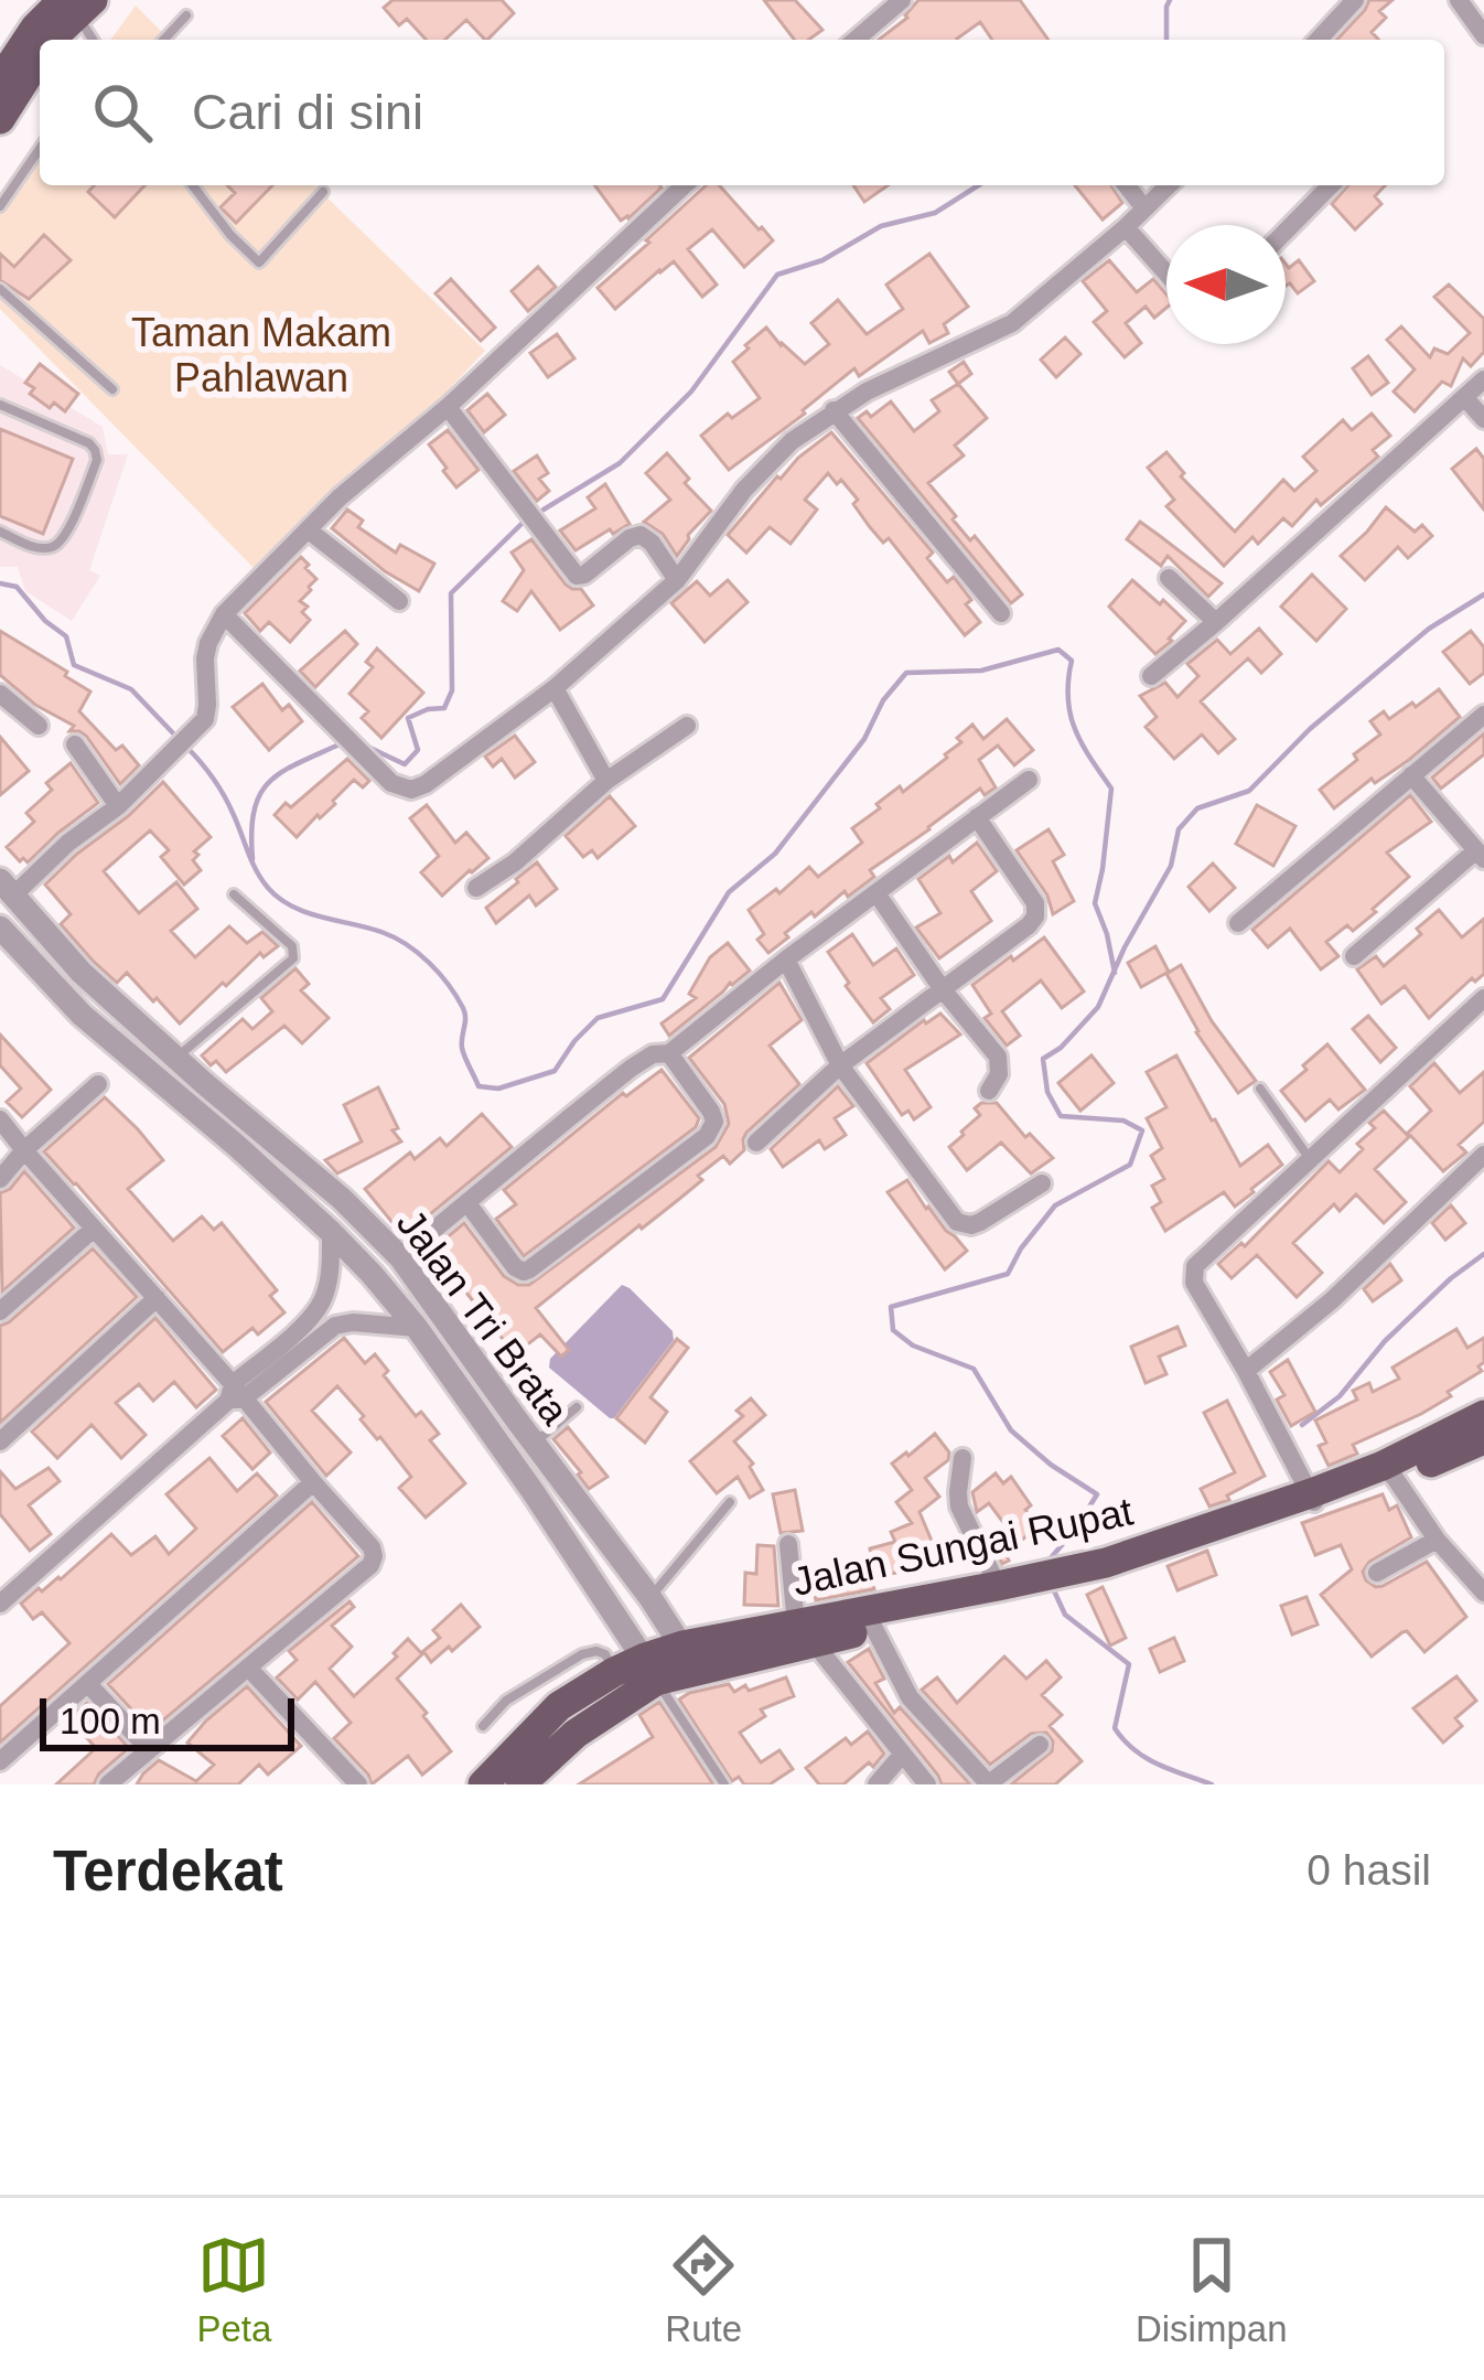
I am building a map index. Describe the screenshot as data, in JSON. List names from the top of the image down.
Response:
{
  "streets": {
    "main road": ["Jalan Sungai Rupat"],
    "street": ["Jalan Tri Brata"]
  },
  "crossings": [
    ["Jalan Tri Brata", "Jalan Sungai Rupat"]
  ],
  "parks": ["Taman Makam Pahlawan"],
  "scale_bar": "100 m",
  "north": "left",
  "page": {
    "search": "Cari di sini",
    "scale": "100 m",
    "heading": ["Terdekat", "0 hasil"],
    "nav": ["Peta", "Rute", "Disimpan"]
  }
}
